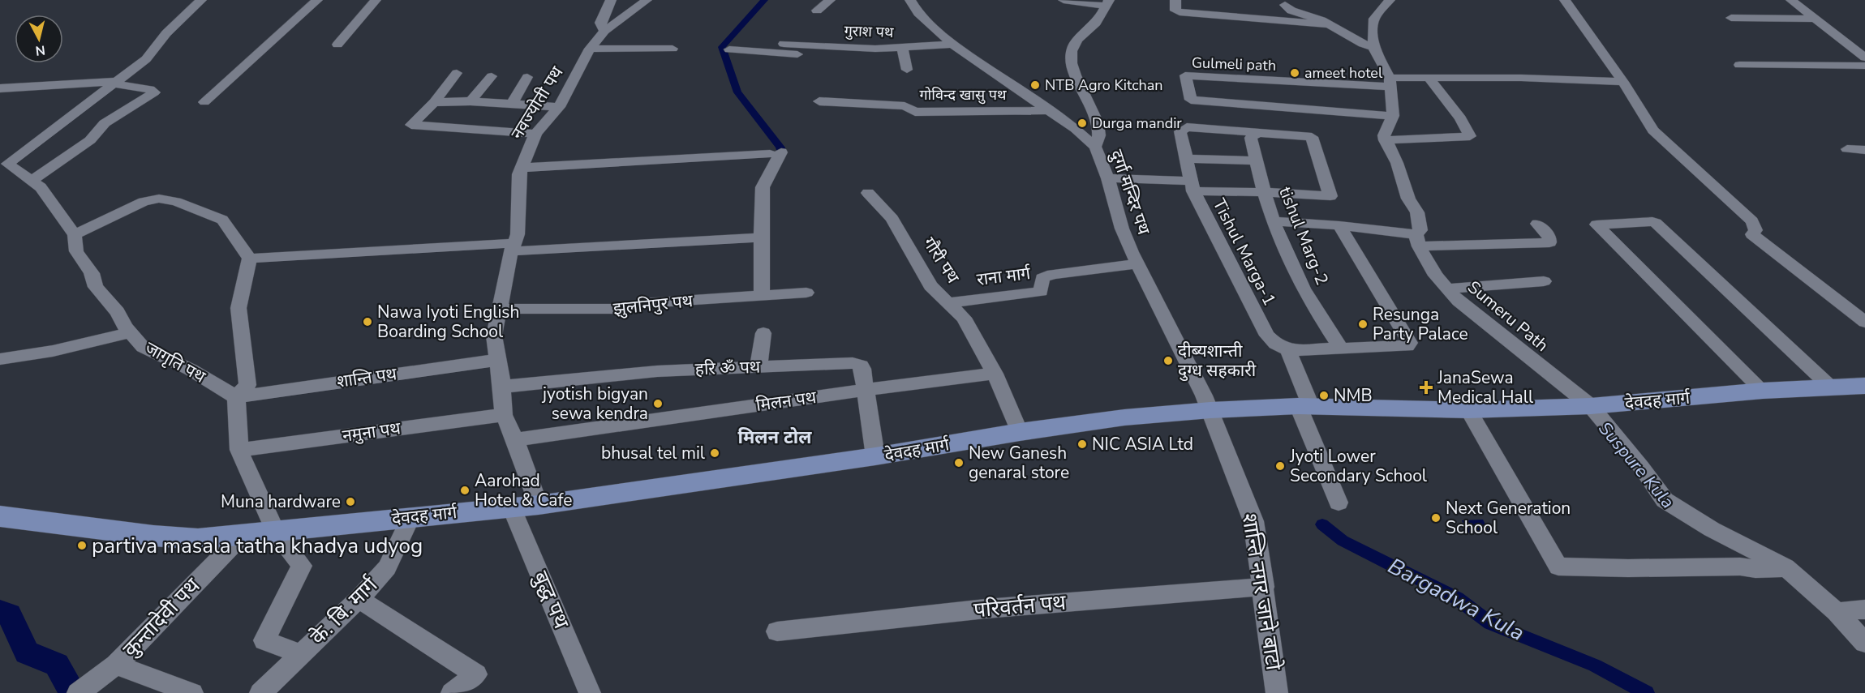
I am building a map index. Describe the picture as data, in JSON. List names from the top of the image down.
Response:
{
  "streets": {
    "main road": ["देवदह मार्ग"],
    "street": [
      "गुराश पथ",
      "Gulmeli path",
      "गोविन्द खासु पथ",
      "नवज्योती पथ",
      "दुर्गा मन्दिर पथ",
      "tishul Marg-2",
      "Tishul Marga-1",
      "गौरी पथ",
      "राना मार्ग",
      "झुलनिपुर पथ",
      "Sumeru Path",
      "जागृति पथ",
      "हरि ॐ पथ",
      "शान्ति पथ",
      "मिलन पथ",
      "नमुना पथ",
      "शान्ति नगर जाने बाटो",
      "बुद्ध पथ",
      "परिवर्तन पथ",
      "के. बि. मार्ग",
      "कुन्तादेवी पथ"
    ]
  },
  "crossings": [
    ["गुराश पथ", "दुर्गा मन्दिर पथ"],
    ["Gulmeli path", "tishul Marg-2"],
    ["Gulmeli path", "Tishul Marga-1"],
    ["गोविन्द खासु पथ", "दुर्गा मन्दिर पथ"],
    ["नवज्योती पथ", "झुलनिपुर पथ"],
    ["नवज्योती पथ", "हरि ॐ पथ"],
    ["नवज्योती पथ", "शान्ति पथ"],
    ["नवज्योती पथ", "देवदह मार्ग"],
    ["नवज्योती पथ", "मिलन पथ"],
    ["नवज्योती पथ", "नमुना पथ"],
    ["दुर्गा मन्दिर पथ", "राना मार्ग"],
    ["दुर्गा मन्दिर पथ", "देवदह मार्ग"],
    ["दुर्गा मन्दिर पथ", "शान्ति नगर जाने बाटो"],
    ["tishul Marg-2", "Tishul Marga-1"],
    ["गौरी पथ", "राना मार्ग"],
    ["गौरी पथ", "मिलन पथ"],
    ["Sumeru Path", "देवदह मार्ग"],
    ["जागृति पथ", "शान्ति पथ"],
    ["हरि ॐ पथ", "देवदह मार्ग"],
    ["हरि ॐ पथ", "मिलन पथ"],
    ["देवदह मार्ग", "शान्ति नगर जाने बाटो"],
    ["देवदह मार्ग", "बुद्ध पथ"],
    ["देवदह मार्ग", "के. बि. मार्ग"],
    ["देवदह मार्ग", "कुन्तादेवी पथ"],
    ["शान्ति नगर जाने बाटो", "परिवर्तन पथ"]
  ],
  "districts": ["मिलन टोल"],
  "water": ["Suspure Kula", "Bargadwa Kula"],
  "places": {
    "other": [
      "ameet hotel",
      "NTB Agro Kitchan",
      "Durga mandir",
      "Nawa Iyoti English Boarding School",
      "Resunga Party Palace",
      "दीब्यशान्ती दुग्ध सहकारी",
      "NMB",
      "jyotish bigyan sewa kendra",
      "NIC ASIA Ltd",
      "bhusal tel mil",
      "New Ganesh genaral store",
      "Jyoti Lower Secondary School",
      "Aarohad Hotel & Cafe",
      "Muna hardware",
      "Next Generation School",
      "partiva masala tatha khadya udyog"
    ],
    "health": ["JanaSewa Medical Hall"]
  },
  "north": "bottom"
}
